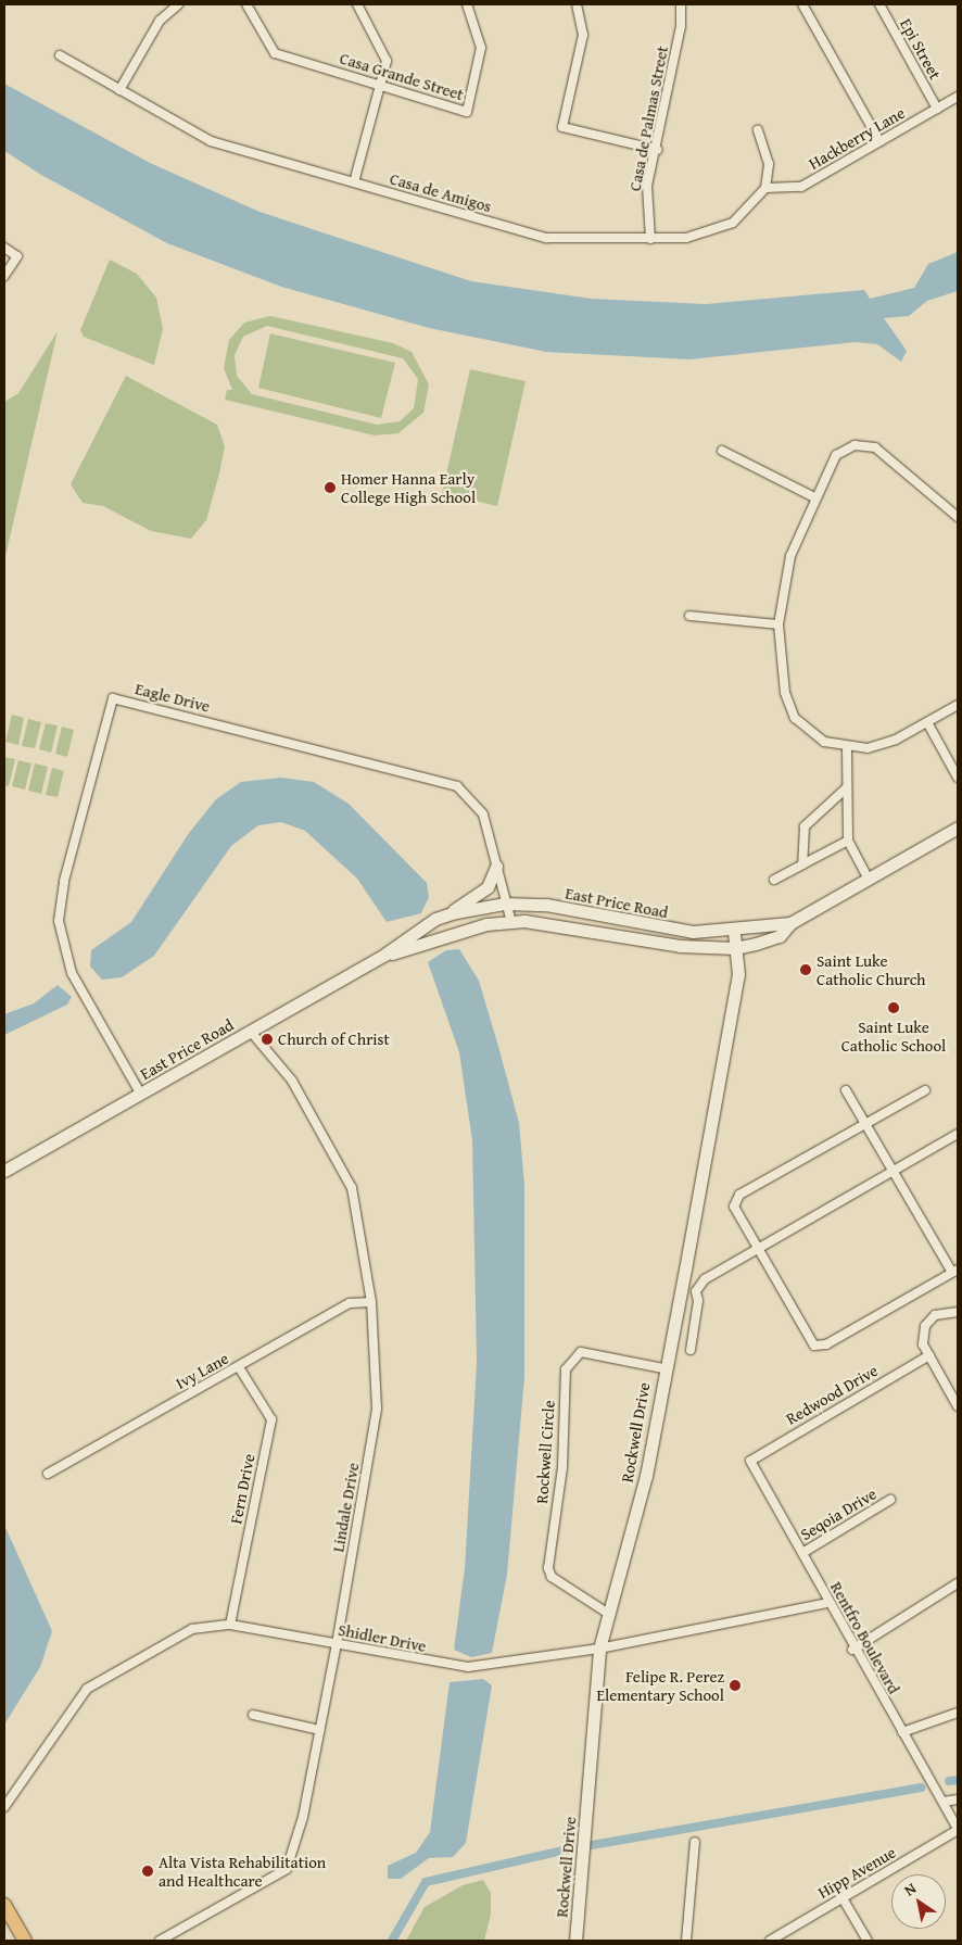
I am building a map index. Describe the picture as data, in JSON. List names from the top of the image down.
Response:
{
  "streets": {
    "main road": ["East Price Road", "Rockwell Drive"],
    "street": [
      "Epi Street",
      "Casa Grande Street",
      "Casa de Palmas Street",
      "Hackberry Lane",
      "Casa de Amigos",
      "Eagle Drive",
      "Ivy Lane",
      "Redwood Drive",
      "Rockwell Circle",
      "Fern Drive",
      "Lindale Drive",
      "Seqoia Drive",
      "Shidler Drive",
      "Rentfro Boulevard",
      "Hipp Avenue"
    ]
  },
  "crossings": [
    ["Epi Street", "Hackberry Lane"],
    ["Casa de Palmas Street", "Casa de Amigos"],
    ["Hackberry Lane", "Casa de Amigos"],
    ["Eagle Drive", "East Price Road"],
    ["East Price Road", "Rockwell Drive"],
    ["East Price Road", "Lindale Drive"],
    ["Ivy Lane", "Fern Drive"],
    ["Ivy Lane", "Lindale Drive"],
    ["Redwood Drive", "Rentfro Boulevard"],
    ["Rockwell Drive", "Rockwell Circle"],
    ["Rockwell Drive", "Shidler Drive"],
    ["Fern Drive", "Shidler Drive"],
    ["Lindale Drive", "Shidler Drive"],
    ["Seqoia Drive", "Rentfro Boulevard"],
    ["Shidler Drive", "Rentfro Boulevard"],
    ["Rentfro Boulevard", "Hipp Avenue"]
  ],
  "places": [
    "Homer Hanna Early College High School",
    "Saint Luke Catholic Church",
    "Saint Luke Catholic School",
    "Church of Christ",
    "Felipe R. Perez Elementary School",
    "Alta Vista Rehabilitation and Healthcare"
  ],
  "north": "top left"
}
